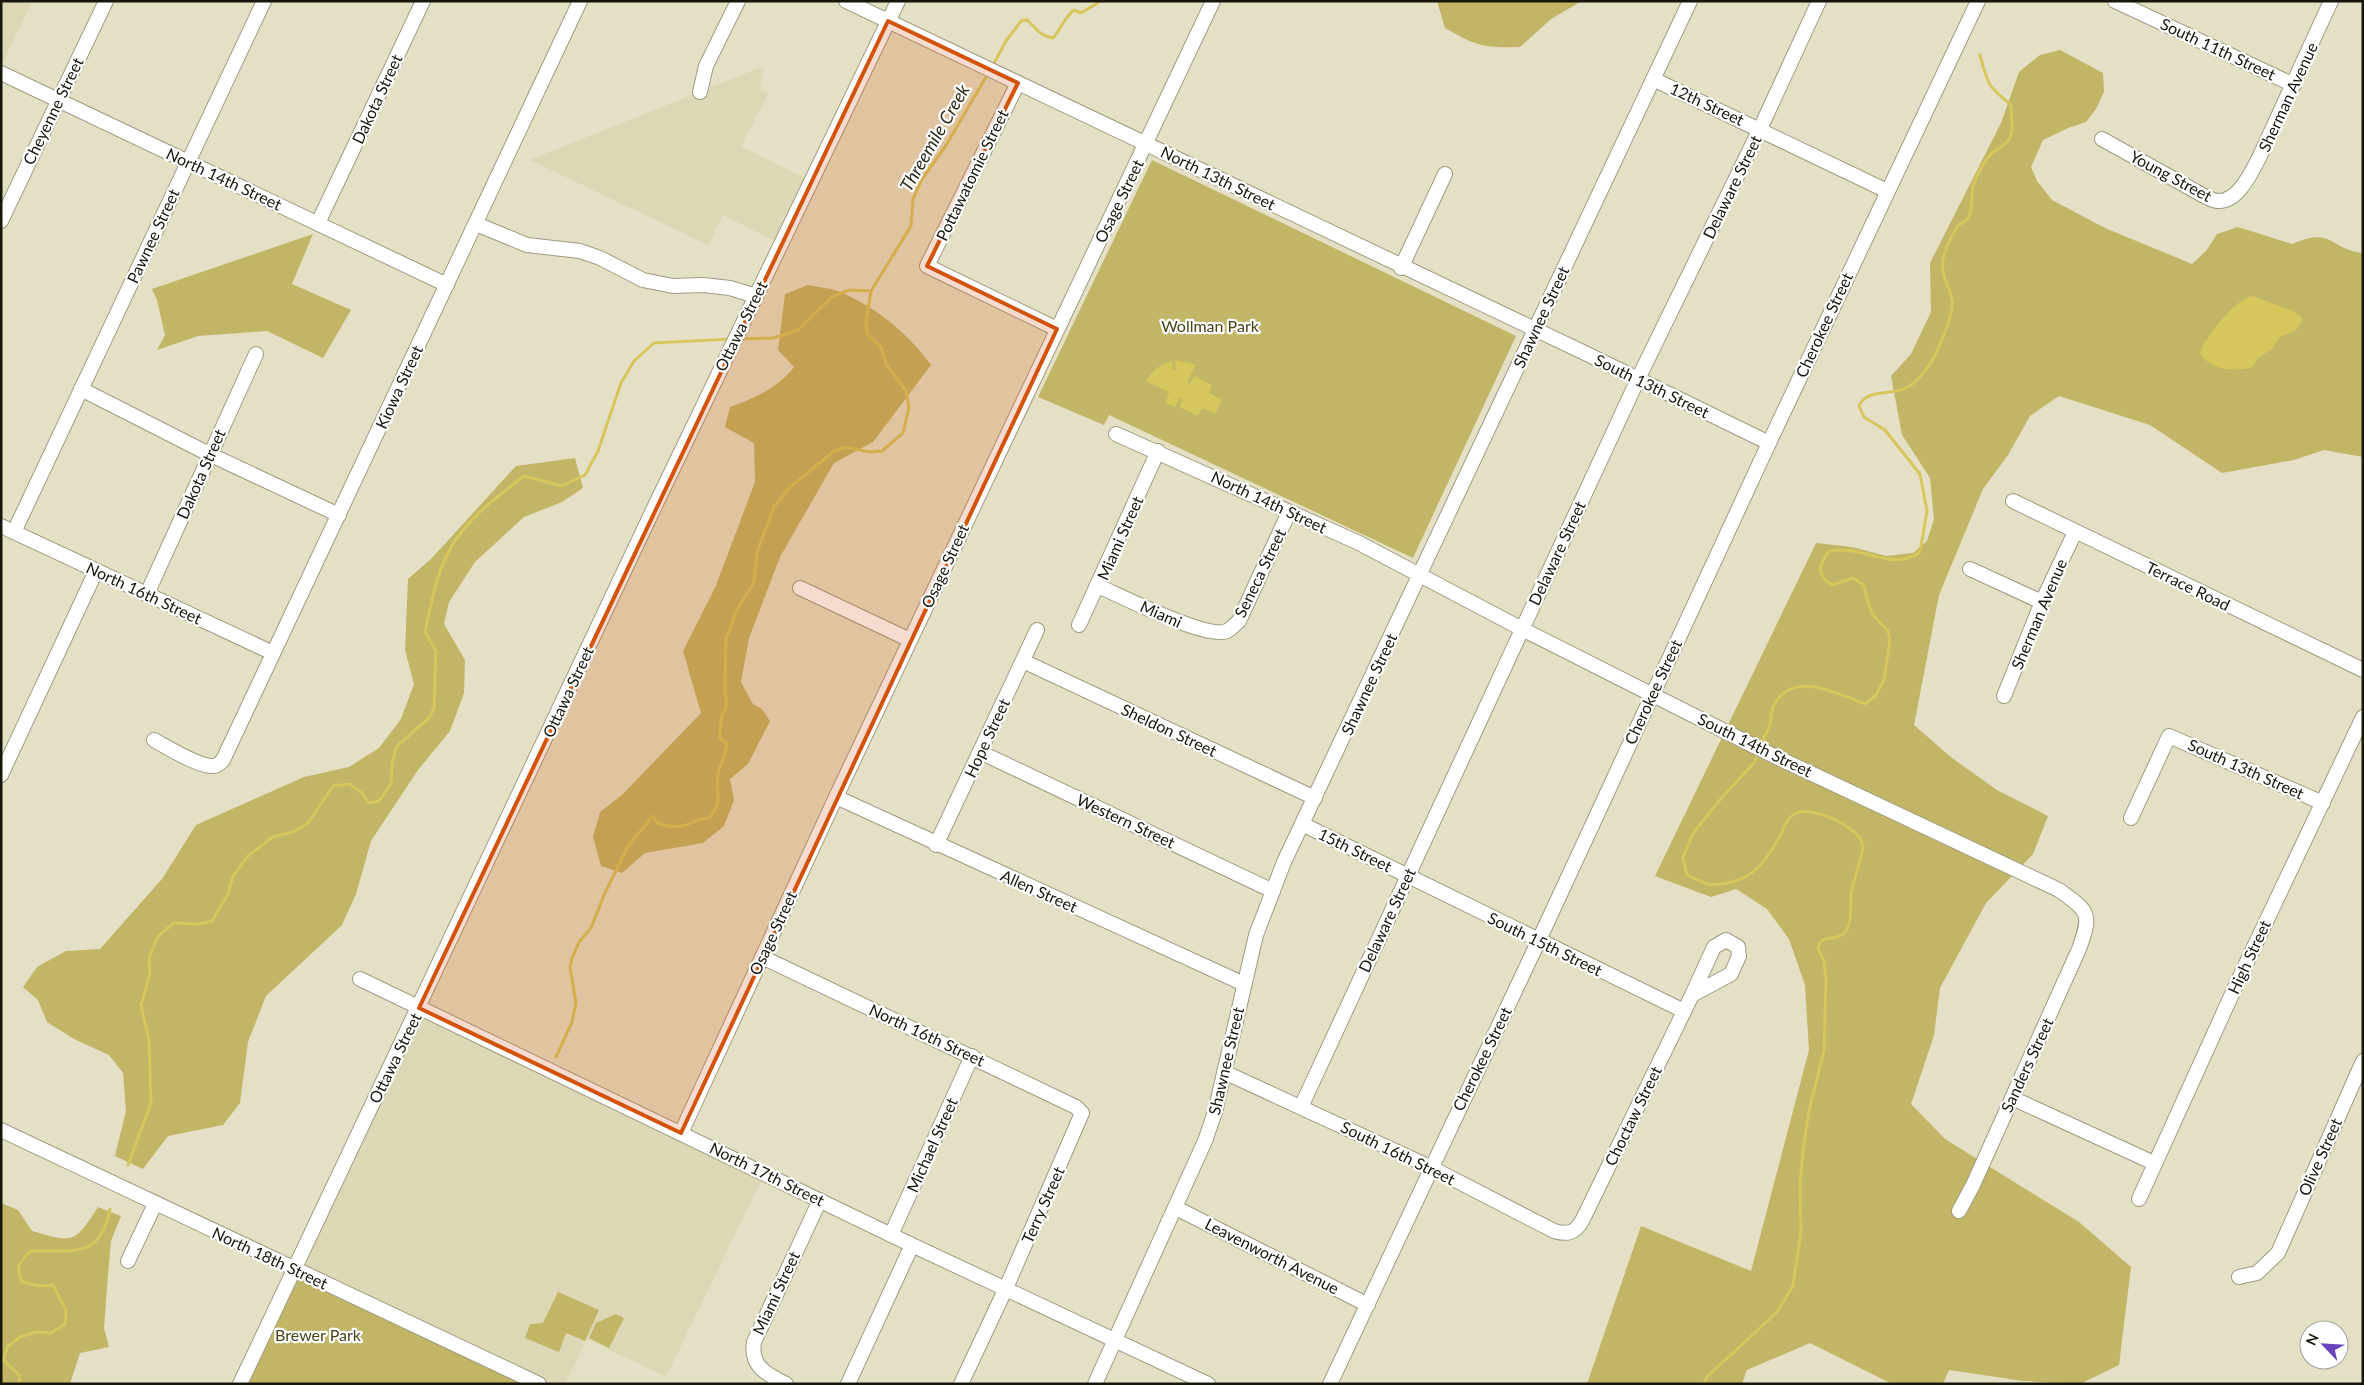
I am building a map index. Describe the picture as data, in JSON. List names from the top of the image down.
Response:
{
  "streets": {
    "street": [
      "South 11th Street",
      "Sherman Avenue",
      "Dakota Street",
      "12th Street",
      "Cheyenne Street",
      "Pottawatomie Street",
      "Young Street",
      "North 13th Street",
      "North 14th Street",
      "Delaware Street",
      "Osage Street",
      "Pawnee Street",
      "Shawnee Street",
      "Cherokee Street",
      "Ottawa Street",
      "South 13th Street",
      "Kiowa Street",
      "Miami Street",
      "Seneca Street",
      "Terrace Road",
      "North 16th Street",
      "Miami",
      "Sheldon Street",
      "Hope Street",
      "South 14th Street",
      "Western Street",
      "15th Street",
      "Allen Street",
      "South 15th Street",
      "High Street",
      "Sanders Street",
      "Choctaw Street",
      "Michael Street",
      "South 16th Street",
      "Olive Street",
      "North 17th Street",
      "Terry Street",
      "Leavenworth Avenue",
      "North 18th Street"
    ]
  },
  "crossings": [
    ["South 11th Street", "Sherman Avenue"],
    ["Sherman Avenue", "Young Street"],
    ["Sherman Avenue", "Terrace Road"],
    ["Dakota Street", "North 14th Street"],
    ["Dakota Street", "North 16th Street"],
    ["12th Street", "Delaware Street"],
    ["12th Street", "Shawnee Street"],
    ["12th Street", "Cherokee Street"],
    ["Cheyenne Street", "North 14th Street"],
    ["Pottawatomie Street", "North 13th Street"],
    ["Pottawatomie Street", "Osage Street"],
    ["North 13th Street", "Osage Street"],
    ["North 13th Street", "Shawnee Street"],
    ["North 13th Street", "Ottawa Street"],
    ["North 13th Street", "South 13th Street"],
    ["North 14th Street", "Pawnee Street"],
    ["North 14th Street", "Shawnee Street"],
    ["North 14th Street", "Kiowa Street"],
    ["North 14th Street", "Miami Street"],
    ["North 14th Street", "Seneca Street"],
    ["North 14th Street", "South 14th Street"],
    ["Delaware Street", "South 13th Street"],
    ["Delaware Street", "South 14th Street"],
    ["Delaware Street", "15th Street"],
    ["Delaware Street", "South 15th Street"],
    ["Delaware Street", "South 16th Street"],
    ["Osage Street", "North 16th Street"],
    ["Osage Street", "Allen Street"],
    ["Osage Street", "North 17th Street"],
    ["Pawnee Street", "North 16th Street"],
    ["Shawnee Street", "South 13th Street"],
    ["Shawnee Street", "Sheldon Street"],
    ["Shawnee Street", "South 14th Street"],
    ["Shawnee Street", "Western Street"],
    ["Shawnee Street", "15th Street"],
    ["Shawnee Street", "Allen Street"],
    ["Shawnee Street", "South 16th Street"],
    ["Shawnee Street", "North 17th Street"],
    ["Shawnee Street", "Leavenworth Avenue"],
    ["Cherokee Street", "South 13th Street"],
    ["Cherokee Street", "South 14th Street"],
    ["Cherokee Street", "South 15th Street"],
    ["Cherokee Street", "South 16th Street"],
    ["Cherokee Street", "Leavenworth Avenue"],
    ["Ottawa Street", "North 17th Street"],
    ["Ottawa Street", "North 18th Street"],
    ["South 13th Street", "High Street"],
    ["Kiowa Street", "North 16th Street"],
    ["Miami Street", "Miami"],
    ["Miami Street", "North 17th Street"],
    ["Seneca Street", "Miami"],
    ["North 16th Street", "Michael Street"],
    ["North 16th Street", "Terry Street"],
    ["Sheldon Street", "Hope Street"],
    ["Hope Street", "Western Street"],
    ["Hope Street", "Allen Street"],
    ["South 14th Street", "Sanders Street"],
    ["15th Street", "South 15th Street"],
    ["South 15th Street", "Choctaw Street"],
    ["Choctaw Street", "South 16th Street"],
    ["Michael Street", "North 17th Street"],
    ["North 17th Street", "Terry Street"]
  ],
  "water": ["Threemile Creek"],
  "parks": ["Wollman Park", "Brewer Park"],
  "north": "top left"
}
